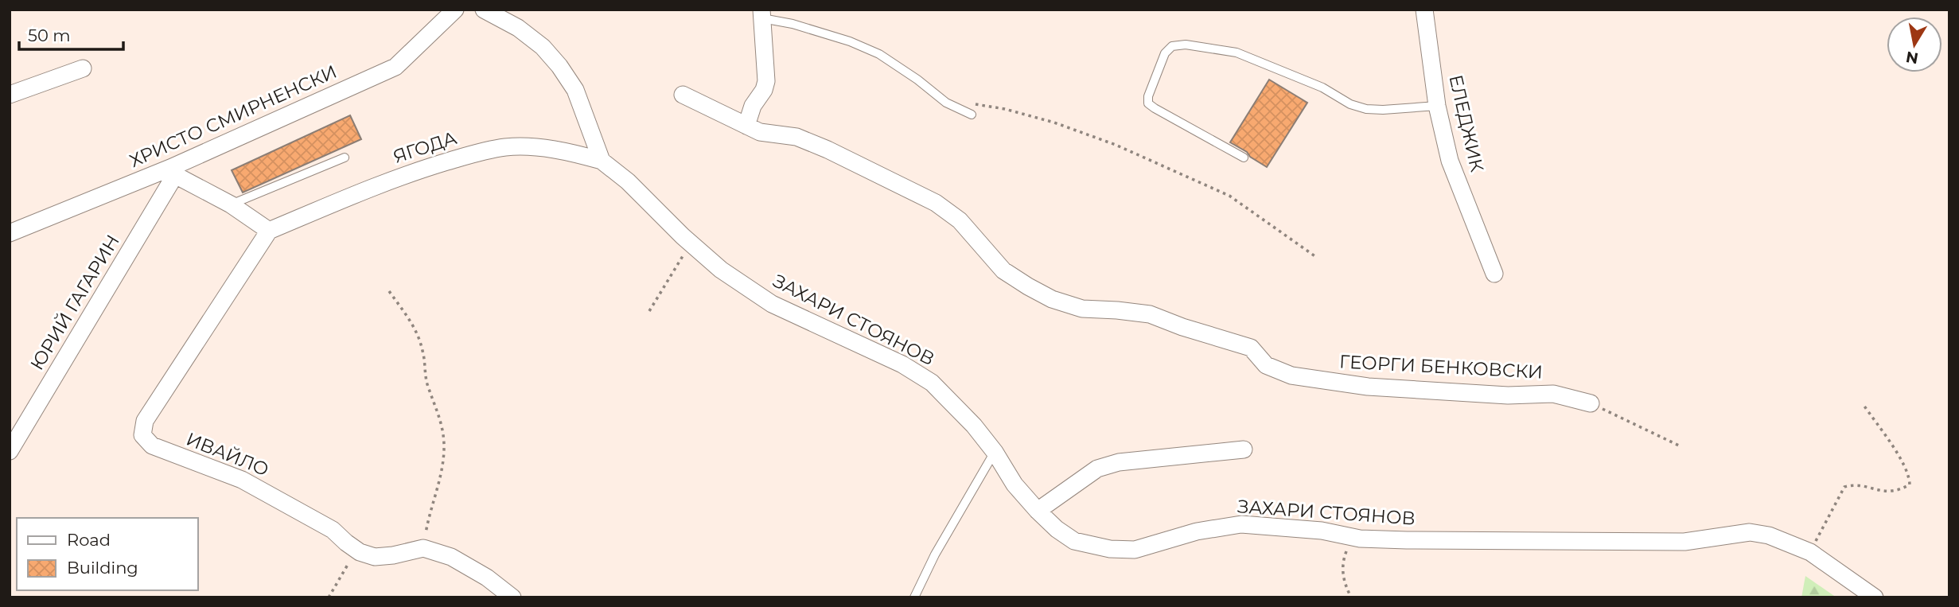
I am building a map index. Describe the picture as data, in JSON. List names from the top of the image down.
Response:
{
  "streets": {
    "street": [
      "ХРИСТО СМИРНЕНСКИ",
      "ЕЛЕДЖИК",
      "ЯГОДА",
      "ЮРИЙ ГАГАРИН",
      "ЗАХАРИ СТОЯНОВ",
      "ГЕОРГИ БЕНКОВСКИ",
      "ИВАЙЛО"
    ]
  },
  "crossings": [
    ["ХРИСТО СМИРНЕНСКИ", "ЮРИЙ ГАГАРИН"],
    ["ЯГОДА", "ЗАХАРИ СТОЯНОВ"],
    ["ЯГОДА", "ИВАЙЛО"]
  ],
  "legend": ["Road", "Building"],
  "scale_bar": "50 m",
  "north": "bottom"
}
